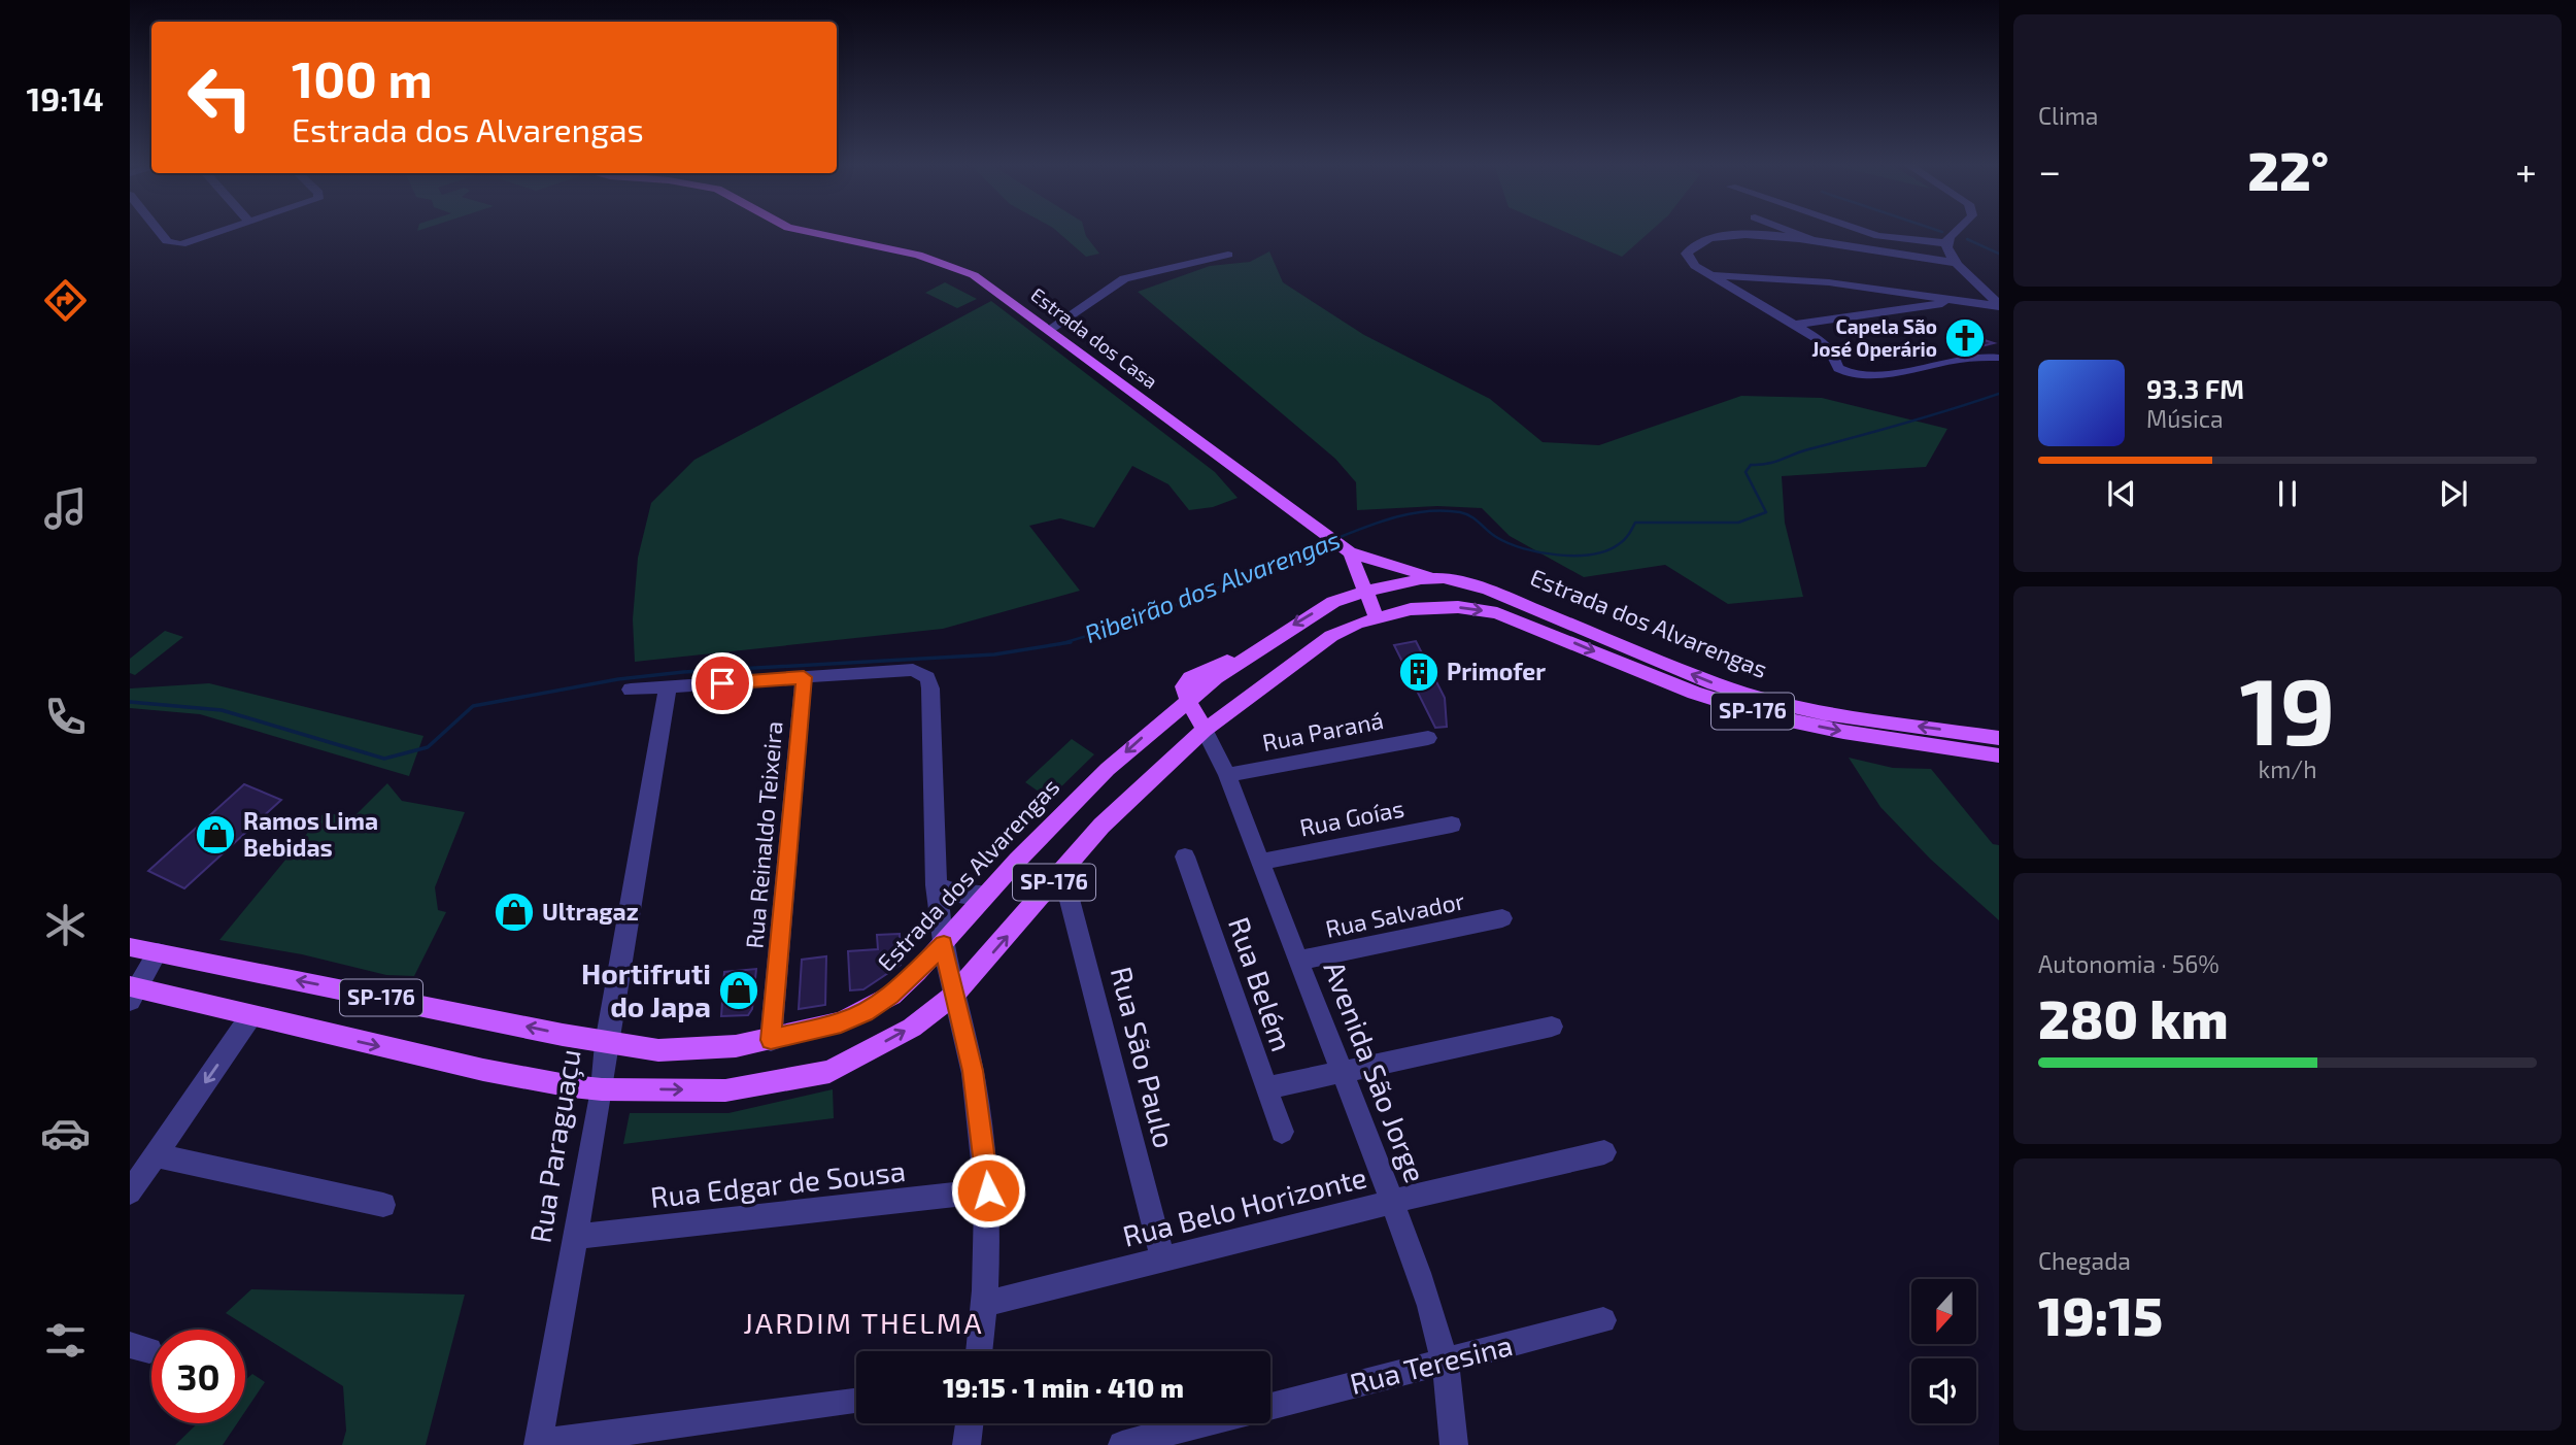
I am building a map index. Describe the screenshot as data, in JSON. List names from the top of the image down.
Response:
{
  "streets": {
    "main road": ["Estrada dos Casa", "Estrada dos Alvarengas", "SP-176"],
    "street": [
      "Rua Paraná",
      "Rua Goías",
      "Rua Reinaldo Teixeira",
      "Rua Salvador",
      "Rua Belém",
      "Rua São Paulo",
      "Avenida São Jorge",
      "Rua Paraguaçu",
      "Rua Edgar de Sousa",
      "Rua Belo Horizonte",
      "Rua Teresina"
    ]
  },
  "crossings": [
    ["Estrada dos Casa", "Estrada dos Alvarengas"],
    ["Estrada dos Alvarengas", "Rua Reinaldo Teixeira"],
    ["Estrada dos Alvarengas", "Rua São Paulo"],
    ["Estrada dos Alvarengas", "Avenida São Jorge"],
    ["Estrada dos Alvarengas", "Rua Paraguaçu"],
    ["Rua Paraná", "Avenida São Jorge"],
    ["Rua Goías", "Avenida São Jorge"],
    ["Rua Salvador", "Avenida São Jorge"],
    ["Rua São Paulo", "Rua Belo Horizonte"],
    ["Avenida São Jorge", "Rua Belo Horizonte"],
    ["Avenida São Jorge", "Rua Teresina"],
    ["Rua Paraguaçu", "Rua Edgar de Sousa"]
  ],
  "districts": ["JARDIM THELMA"],
  "water": ["Ribeirão dos Alvarengas"],
  "places": {
    "church": ["Capela São José Operário"],
    "building": ["Primofer"],
    "shop": ["Ramos Lima Bebidas", "Ultragaz", "Hortifruti do Japa"]
  },
  "north": "bottom",
  "page": {
    "tabs": "19:14",
    "tile": [
      "Clima",
      ["19", "km/h"],
      ["Autonomia · 56%", "280 km"],
      ["Chegada", "19:15"]
    ],
    "turn": ["100 m", "Estrada dos Alvarengas"],
    "heat": ["−", "22°", "+"],
    "song": ["93.3 FM", "Música"],
    "limit": "30",
    "trip": "19:15 · 1 min · 410 m"
  }
}
